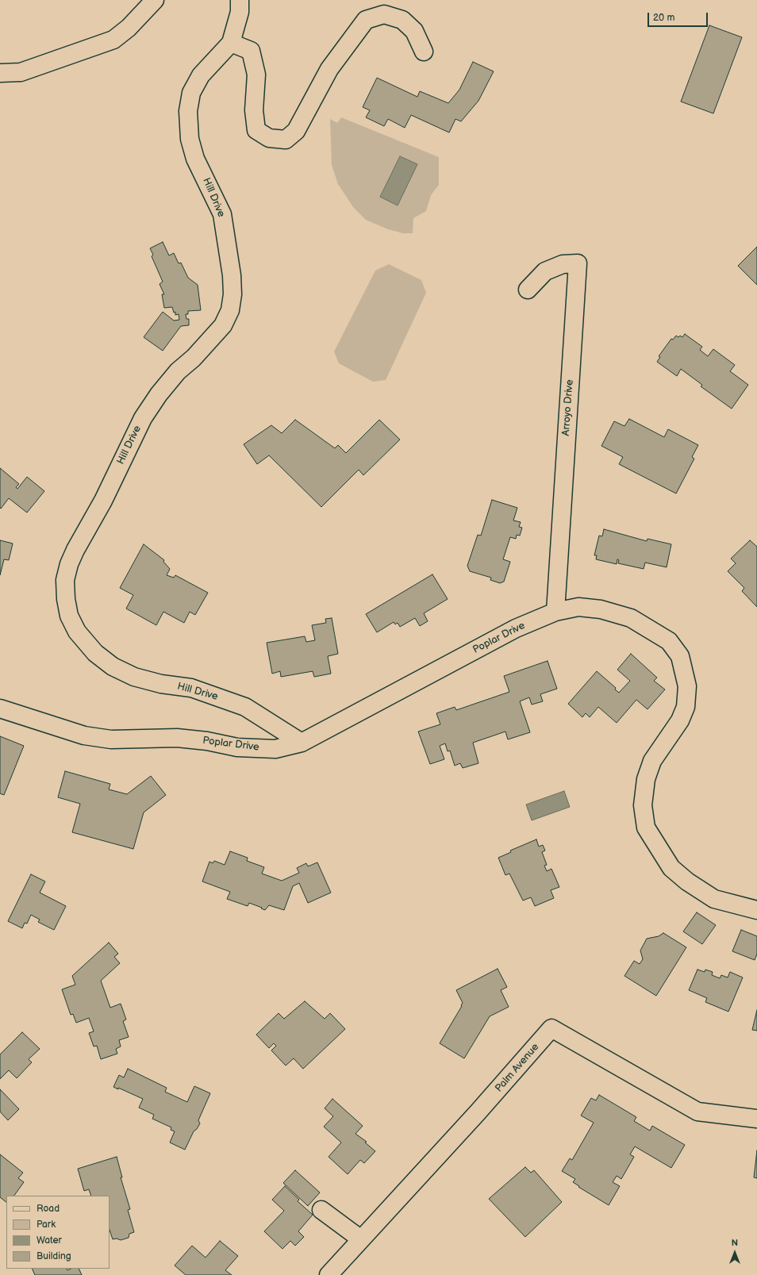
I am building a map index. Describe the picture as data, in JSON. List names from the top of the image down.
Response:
{
  "streets": {
    "street": [
      "Hill Drive",
      "Arroyo Drive",
      "Poplar Drive",
      "Palm Avenue"
    ]
  },
  "crossings": [
    ["Hill Drive", "Poplar Drive"],
    ["Arroyo Drive", "Poplar Drive"]
  ],
  "legend": [
    "Road",
    "Park",
    "Water",
    "Building"
  ],
  "scale_bar": "20 m",
  "north": "top"
}
